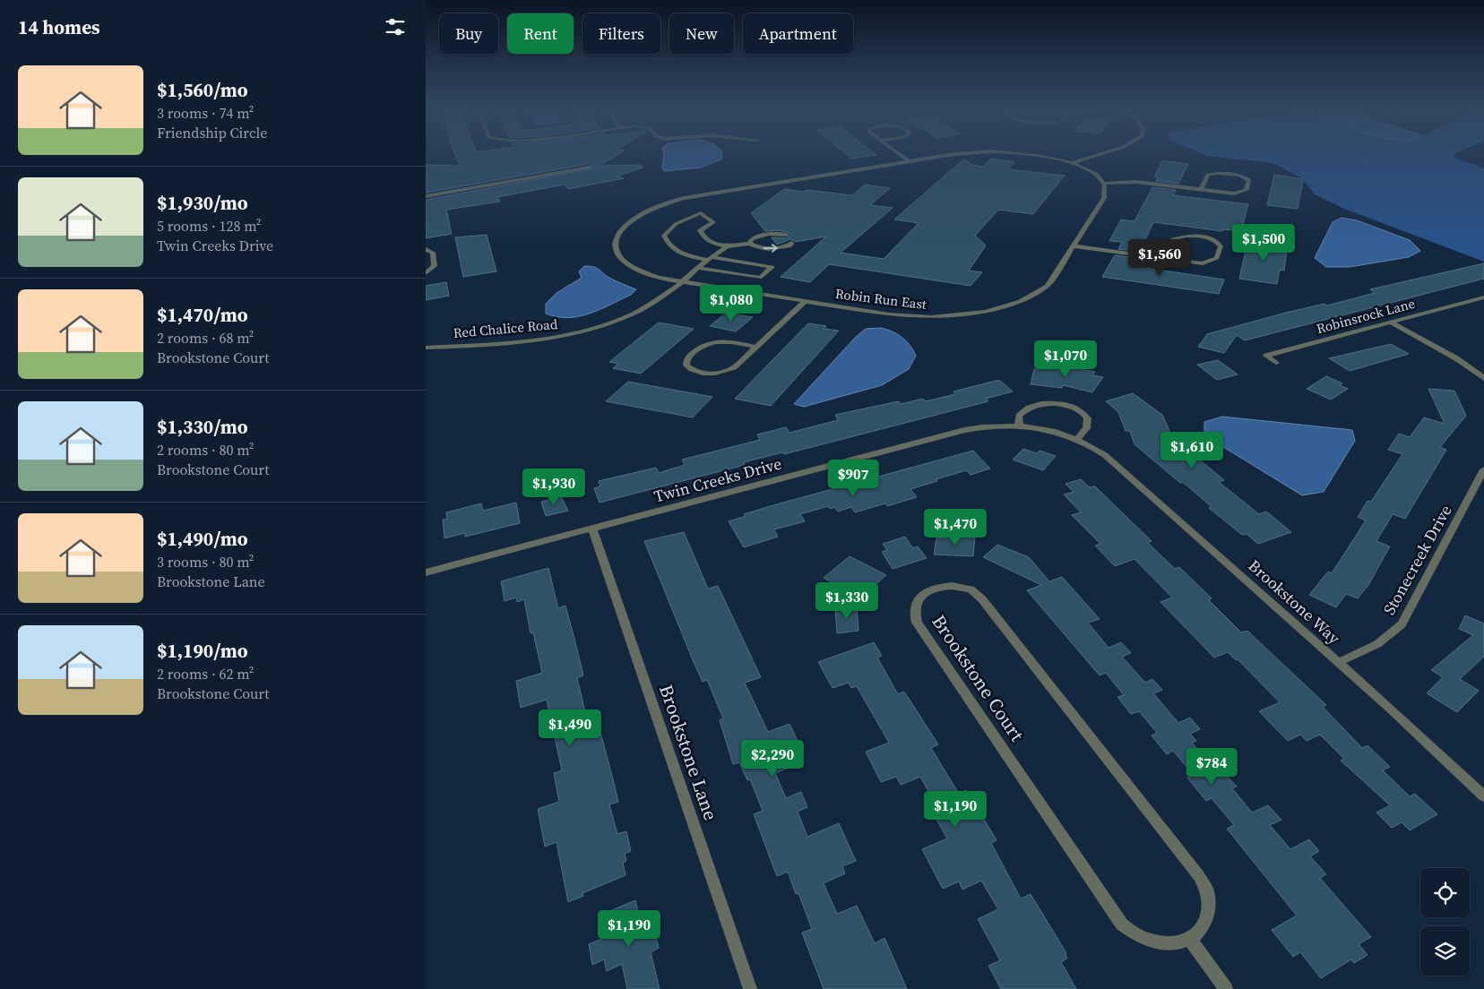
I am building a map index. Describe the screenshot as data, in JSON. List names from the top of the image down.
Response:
{
  "streets": {
    "street": [
      "Robin Run East",
      "Robinsrock Lane",
      "Red Chalice Road",
      "Twin Creeks Drive",
      "Stonecreek Drive",
      "Brookstone Way",
      "Brookstone Court",
      "Brookstone Lane"
    ]
  },
  "crossings": [
    ["Robin Run East", "Red Chalice Road"],
    ["Twin Creeks Drive", "Brookstone Way"],
    ["Twin Creeks Drive", "Brookstone Lane"],
    ["Stonecreek Drive", "Brookstone Way"]
  ],
  "page": {
    "heading": "14 homes",
    "chip": [
      "Buy",
      "Rent",
      "Filters",
      "New",
      "Apartment"
    ],
    "list": [
      {
        "name": "$1,560/mo",
        "note": "3 rooms · 74 m² · Friendship Circle"
      },
      {
        "name": "$1,930/mo",
        "note": "5 rooms · 128 m² · Twin Creeks Drive"
      },
      {
        "name": "$1,470/mo",
        "note": "2 rooms · 68 m² · Brookstone Court"
      },
      {
        "name": "$1,330/mo",
        "note": "2 rooms · 80 m² · Brookstone Court"
      },
      {
        "name": "$1,490/mo",
        "note": "3 rooms · 80 m² · Brookstone Lane"
      },
      {
        "name": "$1,190/mo",
        "note": "2 rooms · 62 m² · Brookstone Court"
      }
    ],
    "price": [
      "$1,500",
      "$1,560",
      "$1,080",
      "$1,070",
      "$1,610",
      "$907",
      "$1,930",
      "$1,470",
      "$1,330",
      "$1,490",
      "$2,290",
      "$784",
      "$1,190",
      "$1,190"
    ]
  }
}
